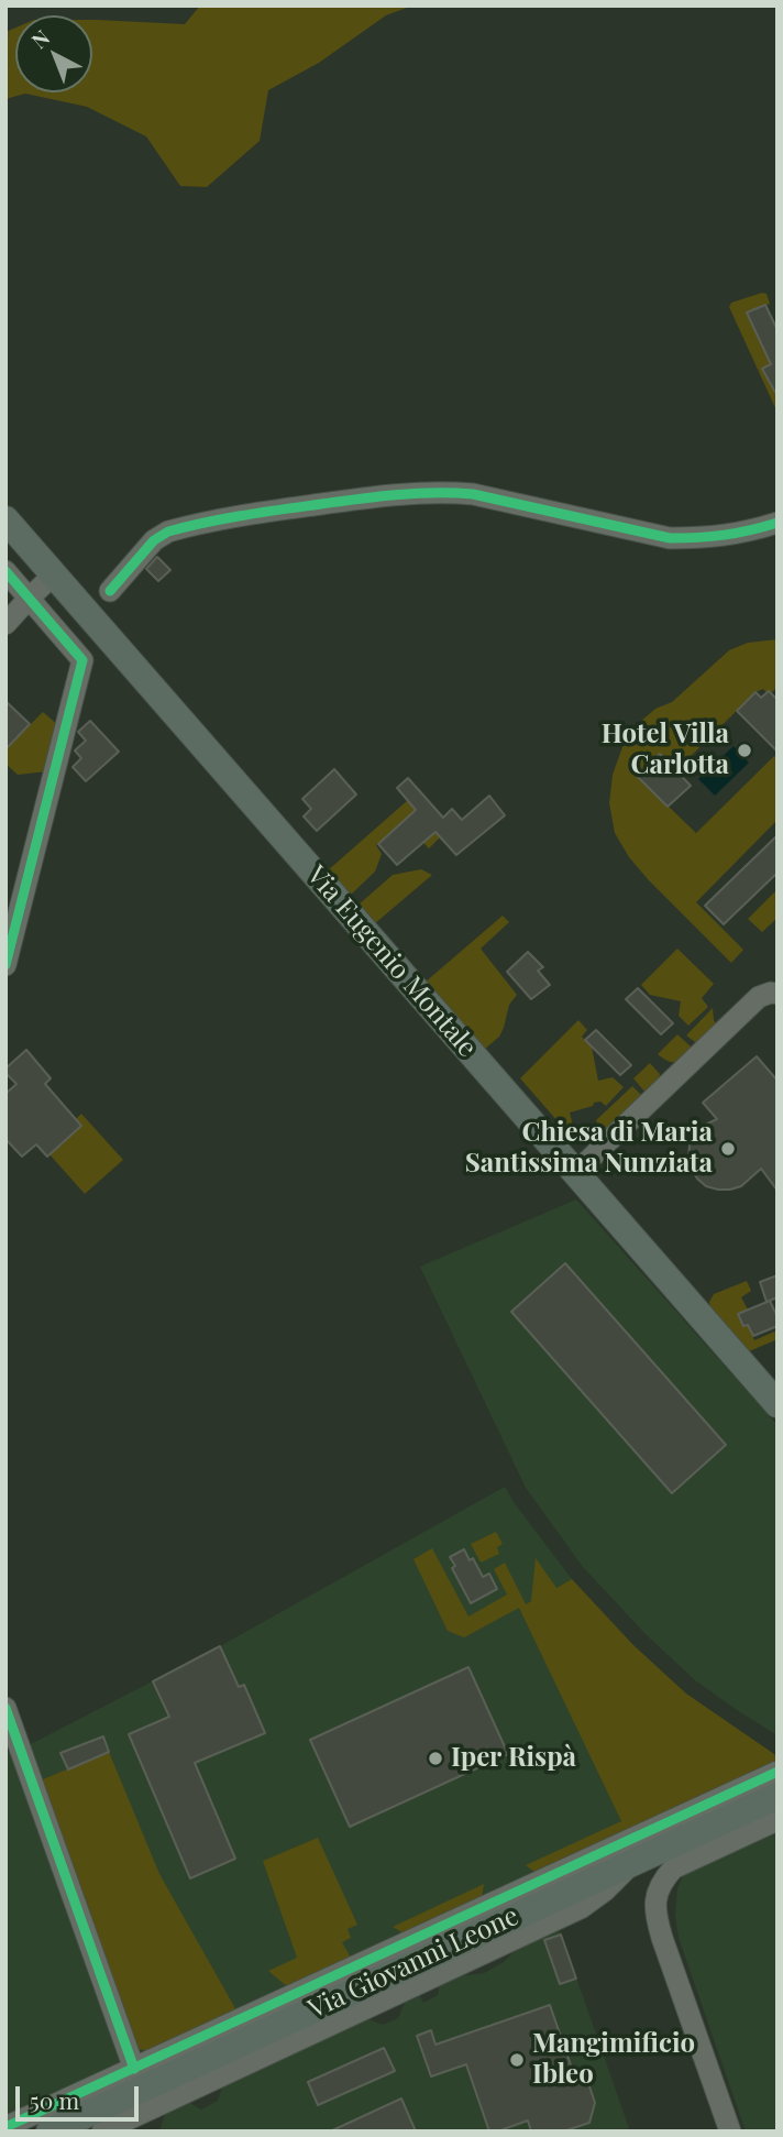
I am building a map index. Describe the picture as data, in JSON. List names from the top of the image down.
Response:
{
  "streets": {
    "main road": ["Via Eugenio Montale", "Via Giovanni Leone"]
  },
  "places": [
    "Hotel Villa Carlotta",
    "Chiesa di Maria Santissima Nunziata",
    "Iper Rispà",
    "Mangimificio Ibleo"
  ],
  "scale_bar": "50 m",
  "north": "top left"
}
